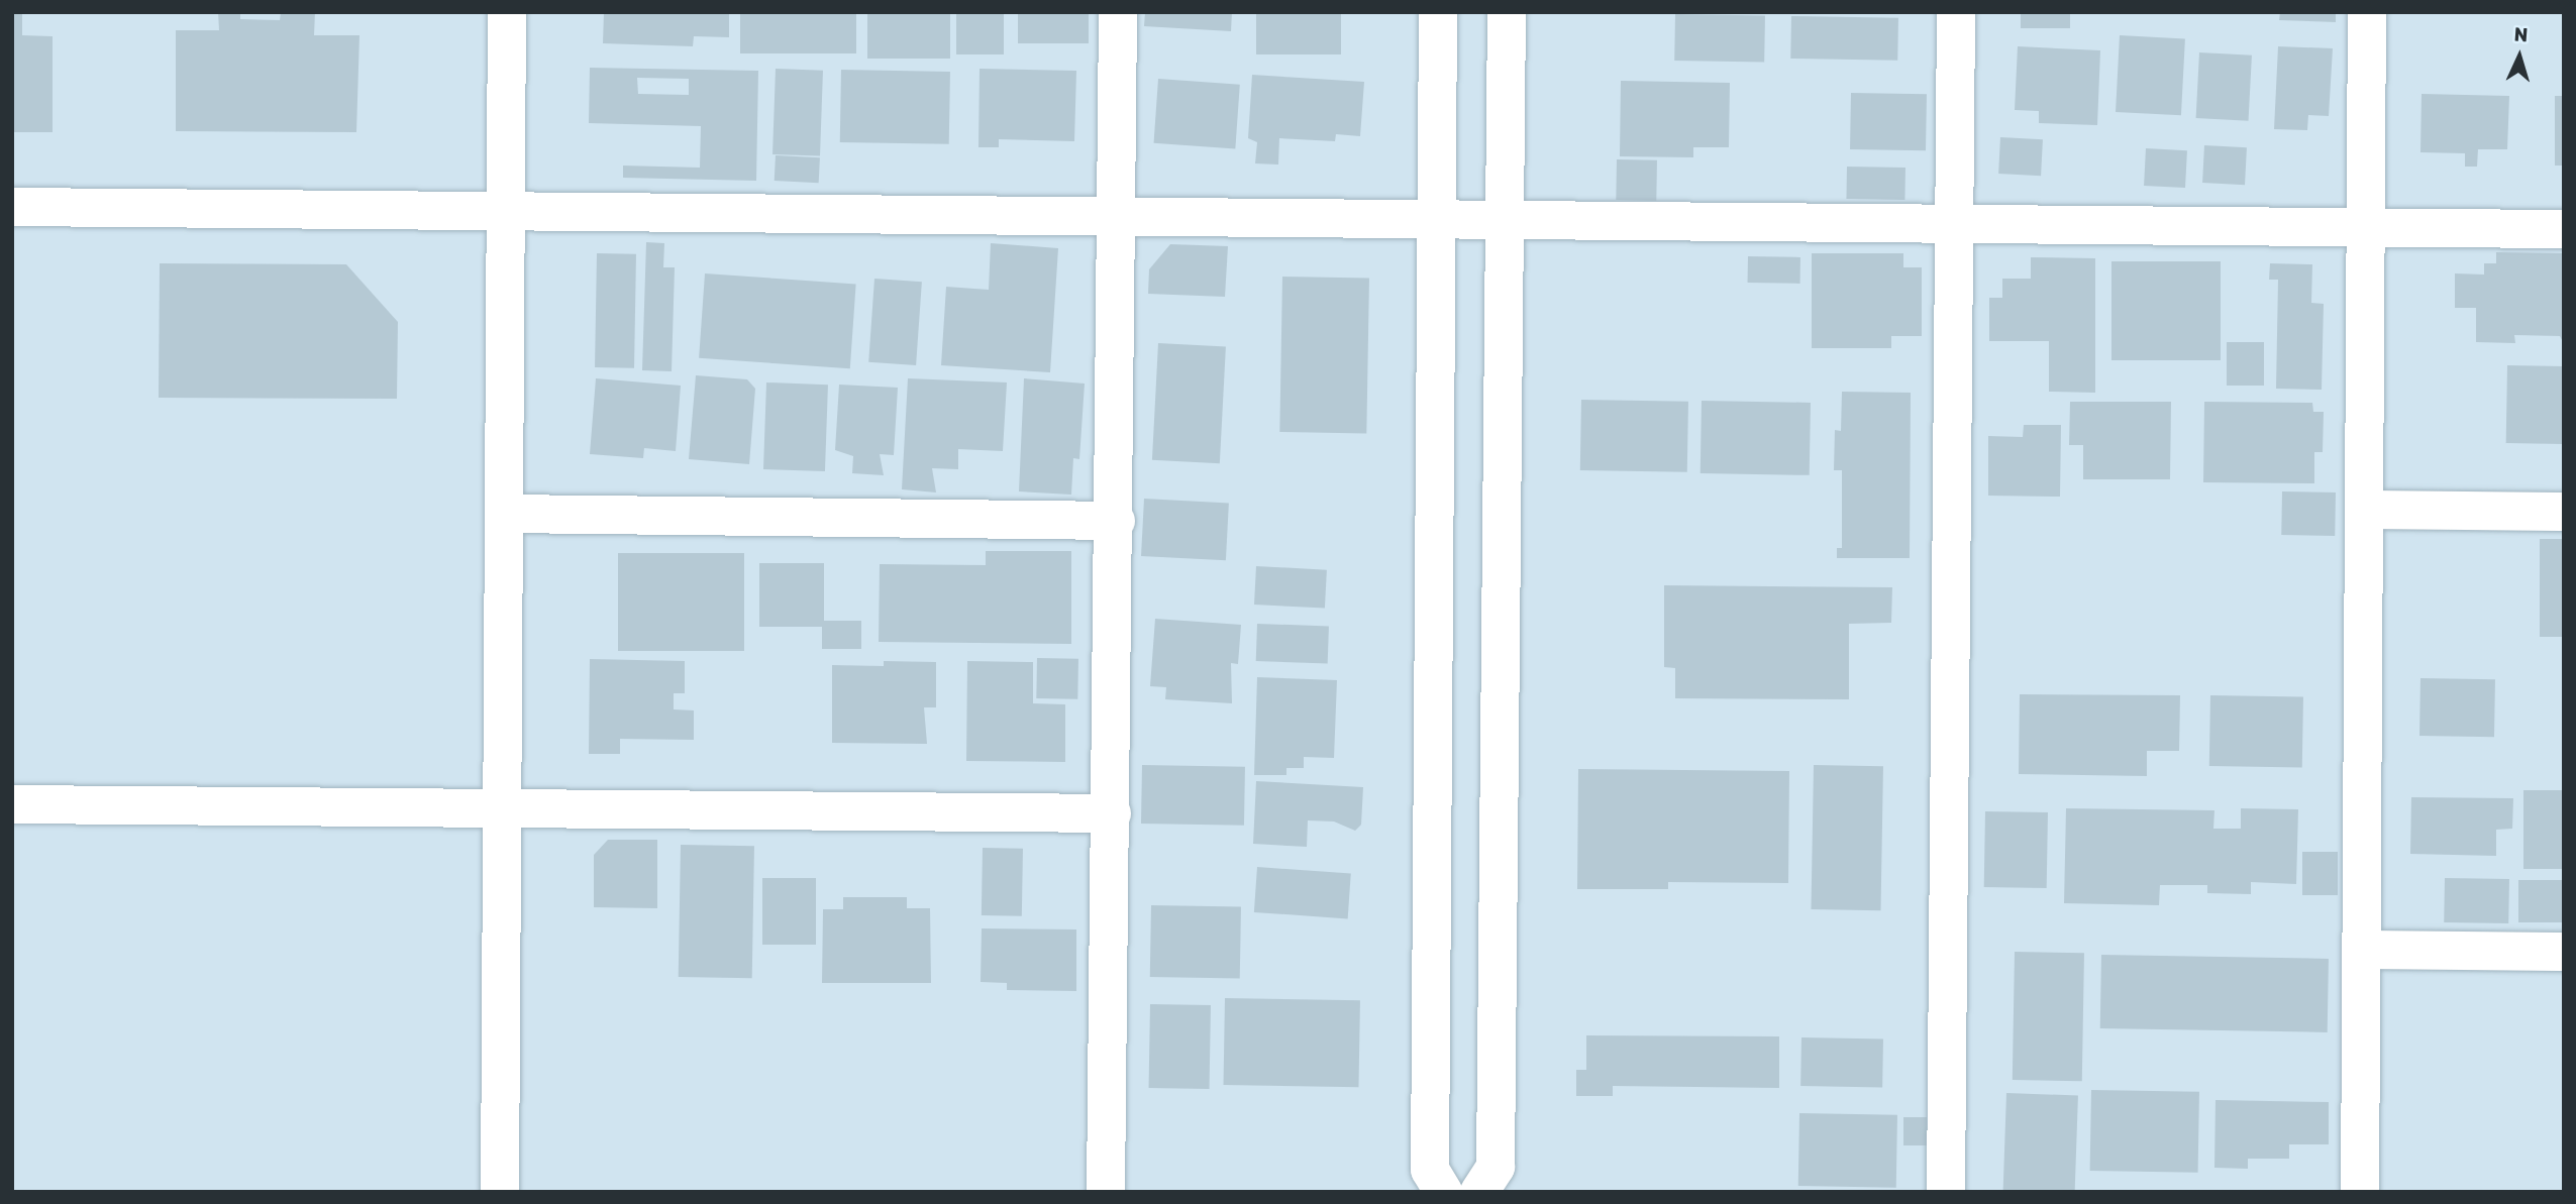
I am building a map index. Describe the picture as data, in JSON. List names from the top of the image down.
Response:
{
  "north": "top"
}
